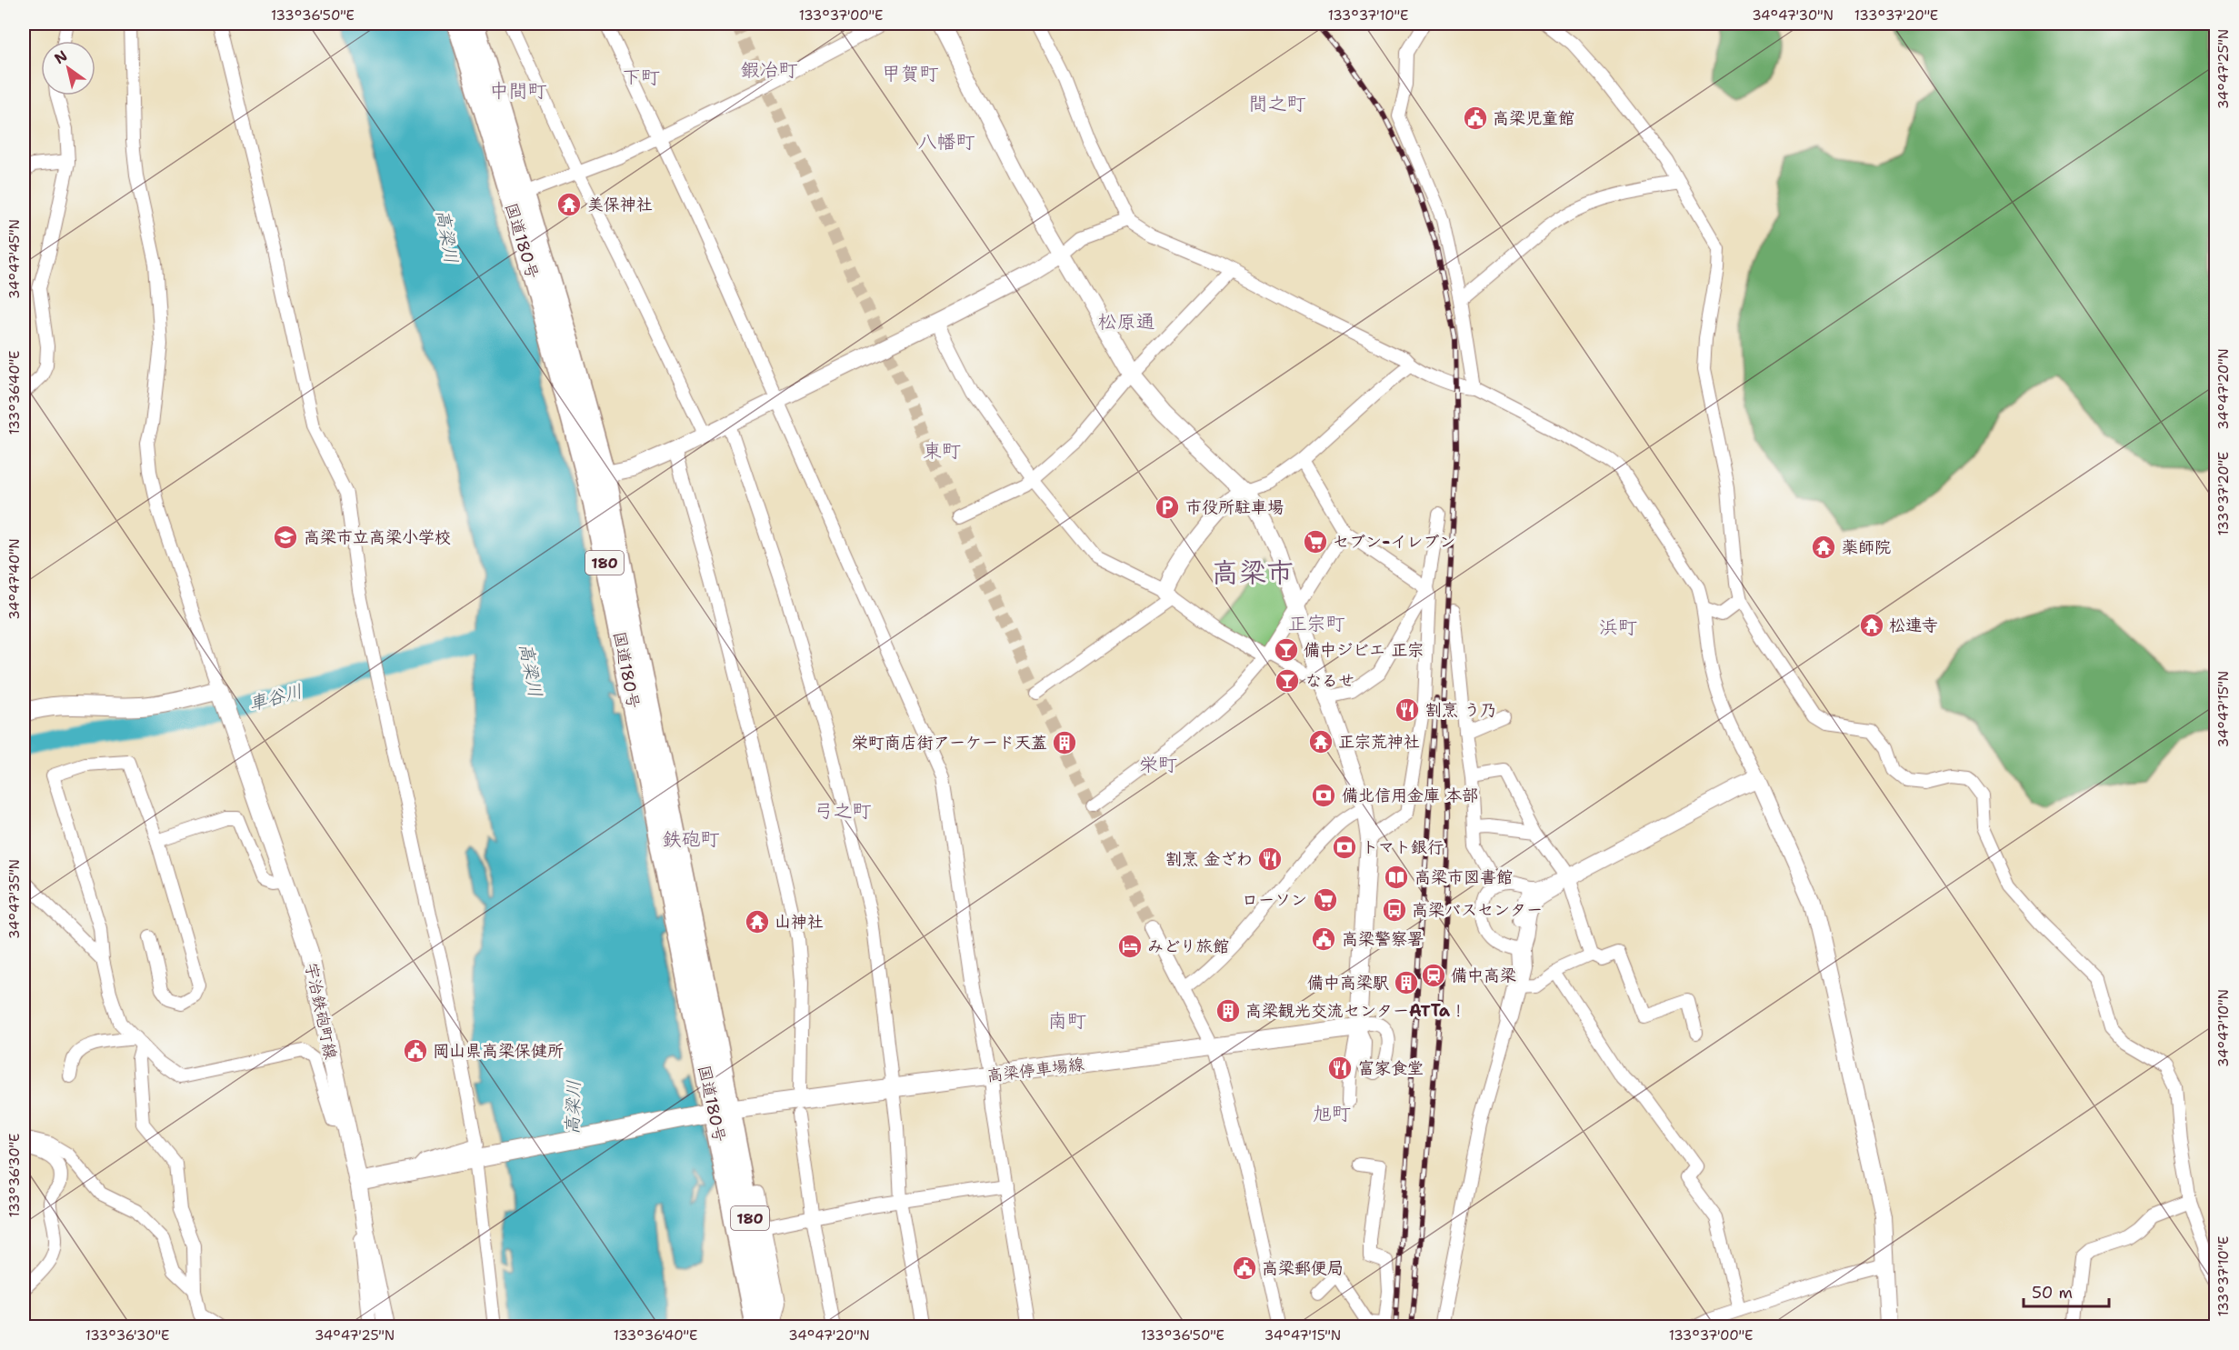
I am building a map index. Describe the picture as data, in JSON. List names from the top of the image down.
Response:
{
  "streets": {
    "highway": ["国道180号", "180"],
    "main road": ["宇治鉄砲町線", "高梁停車場線"]
  },
  "crossings": [
    ["国道180号", "高梁停車場線"]
  ],
  "districts": [
    "鍜冶町",
    "甲賀町",
    "下町",
    "中間町",
    "間之町",
    "八幡町",
    "松原通",
    "東町",
    "高梁市",
    "正宗町",
    "浜町",
    "栄町",
    "弓之町",
    "鉄砲町",
    "南町",
    "旭町"
  ],
  "water": ["高梁川", "車谷川"],
  "places": {
    "public building": [
      "高梁児童館",
      "高梁警察署",
      "岡山県高梁保健所",
      "高梁郵便局"
    ],
    "temple": [
      "美保神社",
      "薬師院",
      "松連寺",
      "正宗荒神社",
      "山神社"
    ],
    "parking": ["市役所駐車場"],
    "school or university": ["高梁市立高梁小学校"],
    "supermarket": ["セブン-イレブン", "ローソン"],
    "bar": ["備中ジビエ 正宗", "なるせ"],
    "restaurant": ["割烹 う乃", "割烹 金ざわ", "富家食堂"],
    "building": ["栄町商店街アーケード天蓋", "備中高梁駅", "高梁観光交流センターATTa！"],
    "bank": ["備北信用金庫 本部", "トマト銀行"],
    "library": ["高梁市図書館"],
    "bus stop": ["高梁バスセンター"],
    "hotel": ["みどり旅館"],
    "station": ["備中高梁"]
  },
  "scale_bar": "50 m",
  "north": "top left",
  "coordinates": [
    "133°36'50\"E",
    "133°37'00\"E",
    "133°37'10\"E",
    "34°47'30\"N",
    "133°37'20\"E",
    "34°47'25\"N",
    "34°47'45\"N",
    "34°47'20\"N",
    "133°36'40\"E",
    "34°47'40\"N",
    "34°47'15\"N",
    "34°47'35\"N",
    "34°47'10\"N",
    "133°36'30\"E"
  ]
}
